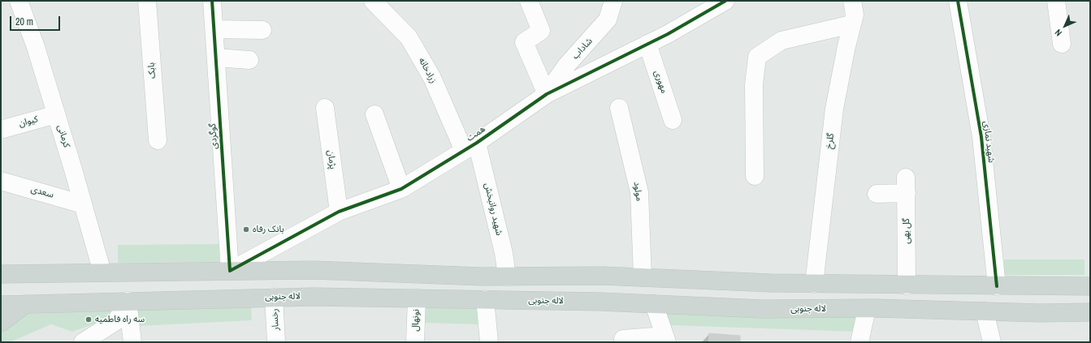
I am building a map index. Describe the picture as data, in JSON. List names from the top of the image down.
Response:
{
  "streets": {
    "main road": ["لاله جنوبی"],
    "street": [
      "شاداب",
      "بابک",
      "زرادخانه",
      "مهوری",
      "کیوان",
      "همت",
      "کرمانی",
      "گوگردی",
      "گلرخ",
      "شهید نمازی",
      "پژمان",
      "مولود",
      "سعدی",
      "شهید روانبخش",
      "گل بهی",
      "رخسار",
      "نونهال"
    ]
  },
  "crossings": [
    ["شاداب", "همت"],
    ["زرادخانه", "همت"],
    ["زرادخانه", "شهید روانبخش"],
    ["مهوری", "همت"],
    ["کیوان", "کرمانی"],
    ["همت", "گوگردی"],
    ["همت", "پژمان"],
    ["همت", "شهید روانبخش"],
    ["کرمانی", "سعدی"],
    ["لاله جنوبی", "رخسار"],
    ["لاله جنوبی", "نونهال"]
  ],
  "places": ["بانک رفاه", "سه راه فاطمیه"],
  "scale_bar": "20 m",
  "north": "bottom left"
}
